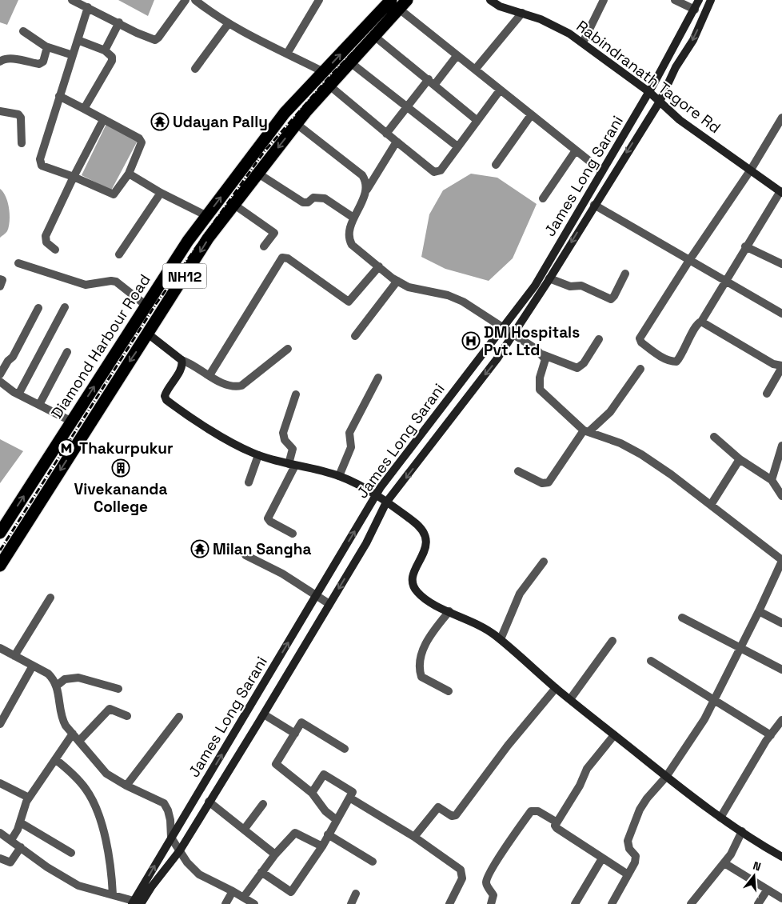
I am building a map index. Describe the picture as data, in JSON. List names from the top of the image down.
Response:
{
  "streets": {
    "highway": ["NH12", "Diamond Harbour Road"],
    "main road": ["Rabindranath Tagore Rd", "James Long Sarani"]
  },
  "crossings": [
    ["Rabindranath Tagore Rd", "James Long Sarani"],
    ["NH12", "Diamond Harbour Road"]
  ],
  "places": {
    "temple": ["Udayan Pally", "Milan Sangha"],
    "hospital": ["DM Hospitals Pvt. Ltd"],
    "metro station": ["Thakurpukur"],
    "building": ["Vivekananda College"]
  },
  "north": "top"
}
